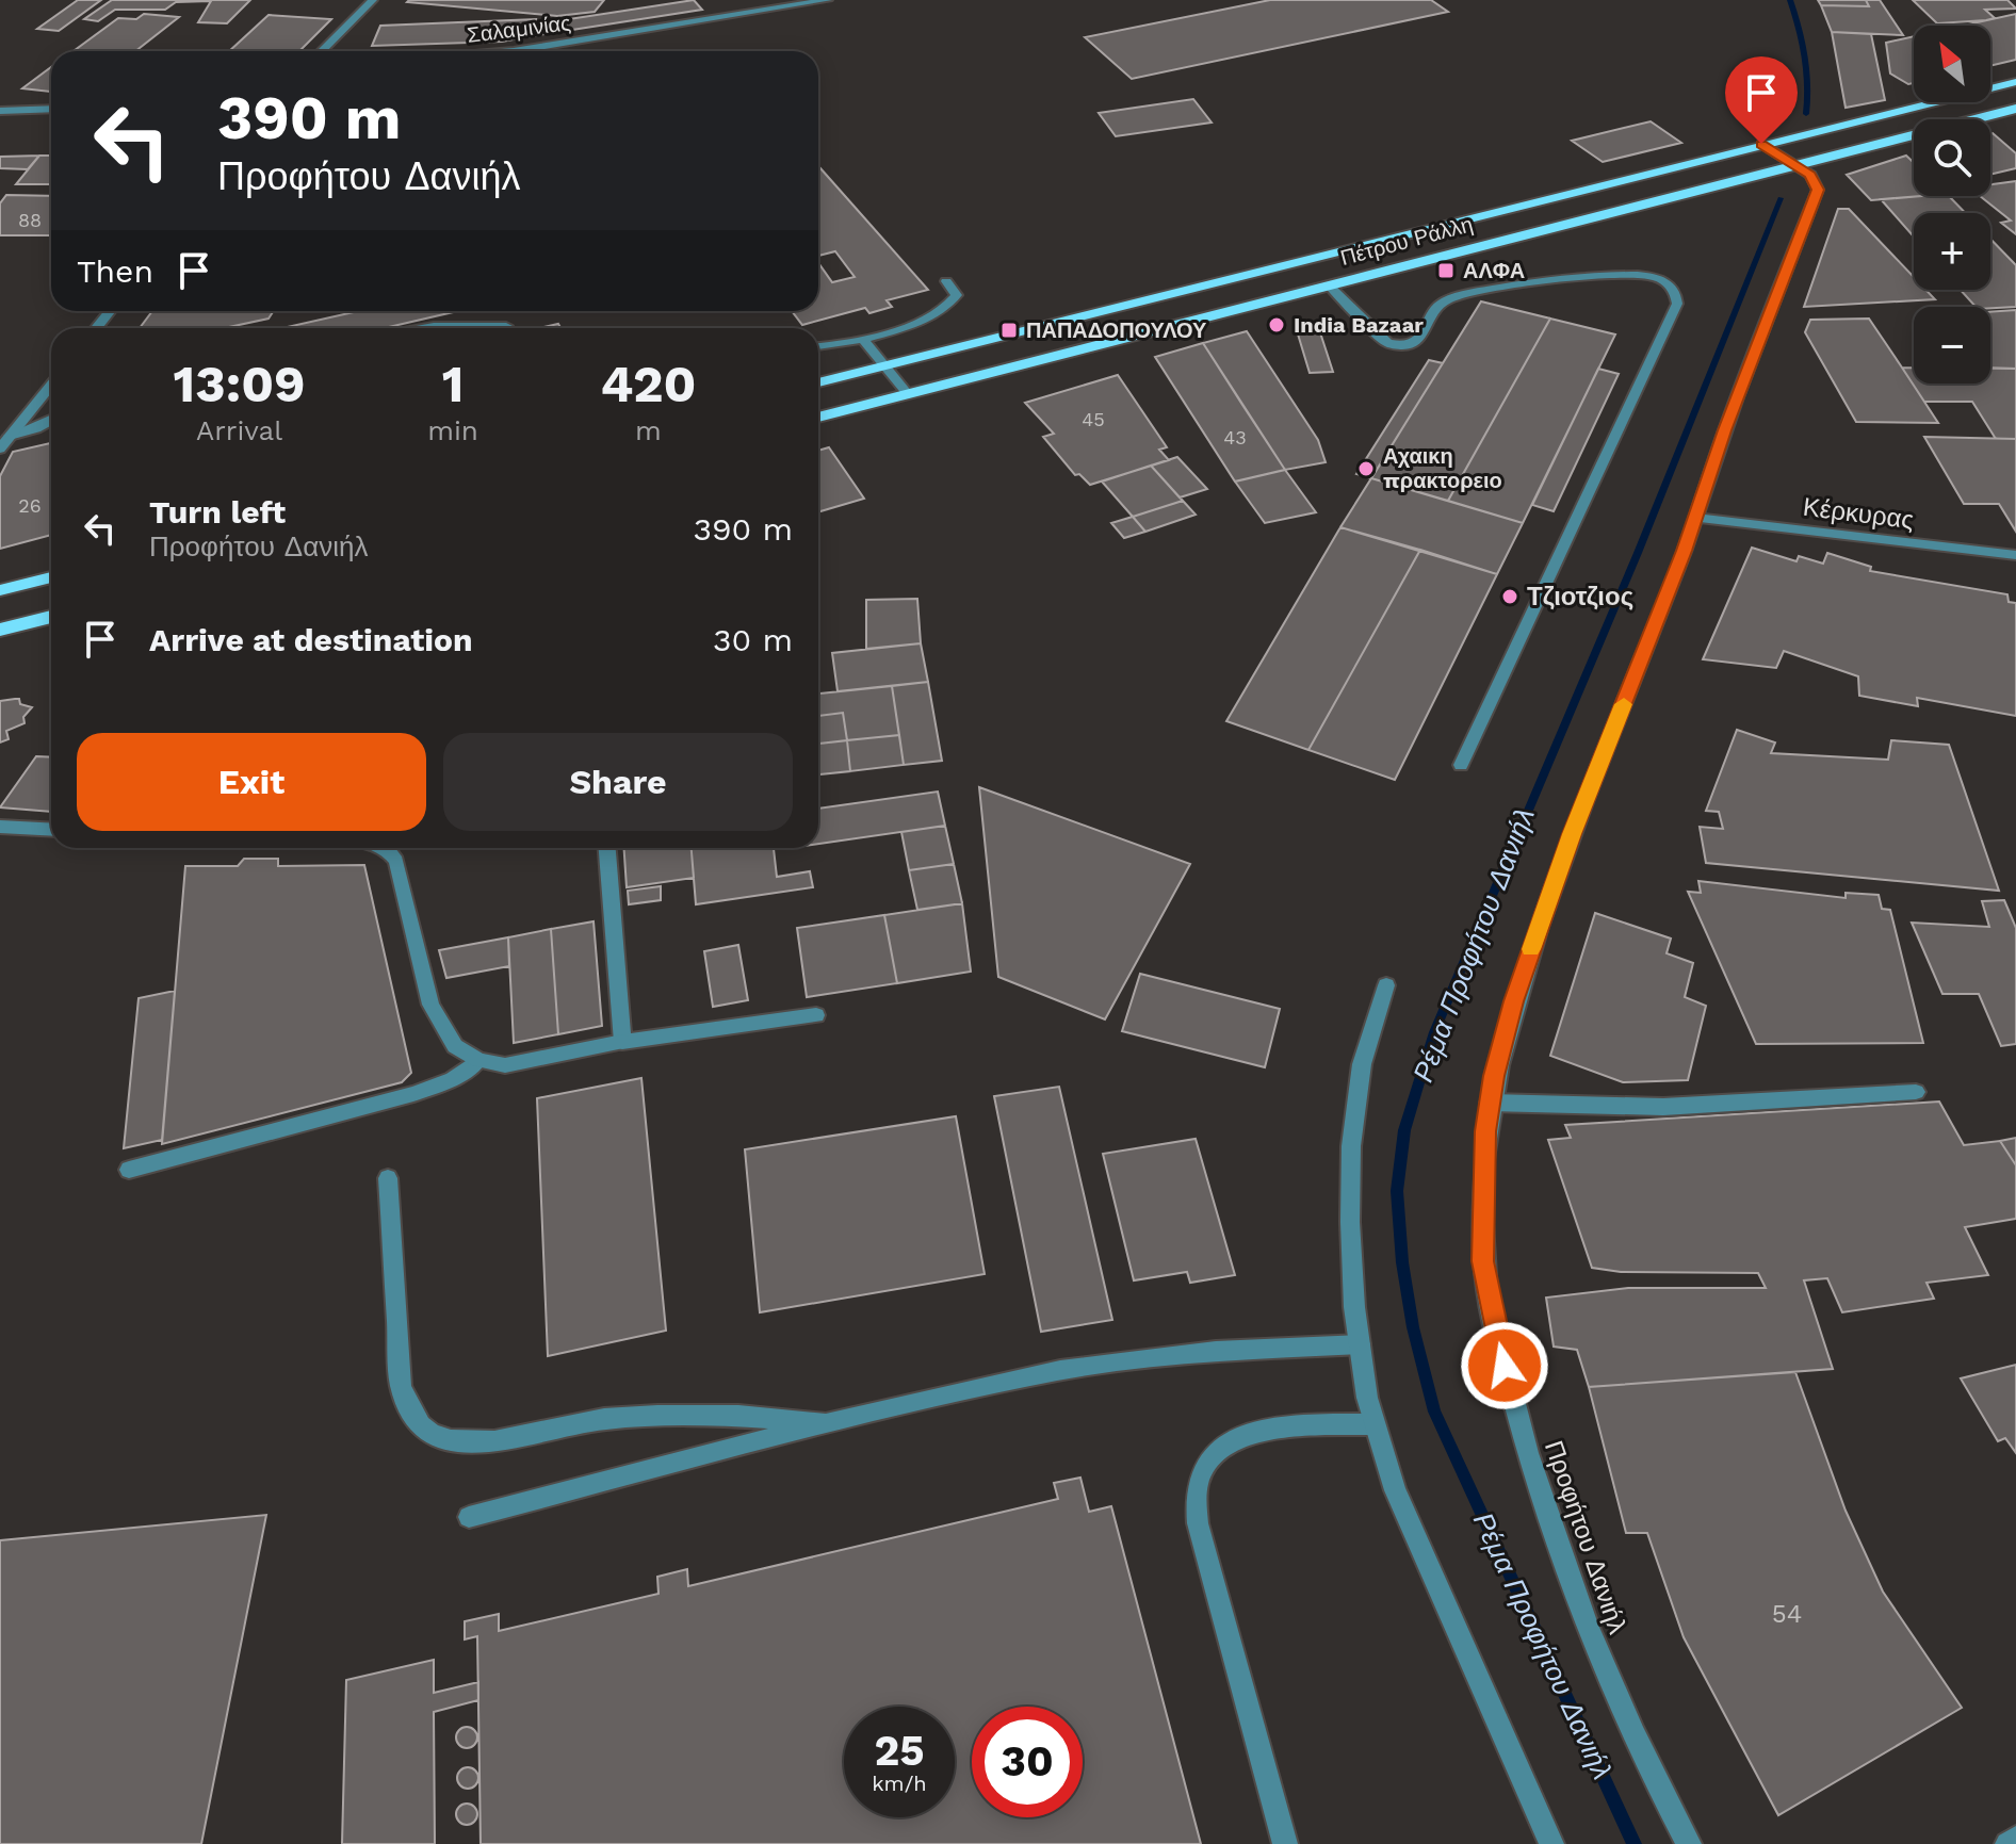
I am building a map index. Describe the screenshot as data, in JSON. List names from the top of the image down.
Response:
{
  "streets": {
    "main road": ["Πέτρου Ράλλη"],
    "street": ["Σαλαμινίας", "Κέρκυρας", "Προφήτου Δανιήλ"]
  },
  "crossings": [
    ["Πέτρου Ράλλη", "Προφήτου Δανιήλ"],
    ["Κέρκυρας", "Προφήτου Δανιήλ"]
  ],
  "water": ["Ρέμα Προφήτου Δανιήλ"],
  "places": {
    "transit": ["ΑΛΦΑ", "ΠΑΠΑΔΟΠΟΥΛΟΥ"],
    "other": ["India Bazaar", "Αχαικη πρακτορειο", "Τζιοτζιος"]
  },
  "house_numbers": [
    "88",
    "45",
    "43",
    "26",
    "54"
  ],
  "north": "top left",
  "page": {
    "map_buttons": ["+", "−"],
    "turn": ["390 m", "Προφήτου Δανιήλ"],
    "then": "Then",
    "eta": [
      "13:09",
      "Arrival",
      "1",
      "min",
      "420",
      "m"
    ],
    "list": [
      {
        "name": "Turn left",
        "note": "Προφήτου Δανιήλ",
        "value": "390 m"
      },
      {
        "name": "Arrive at destination",
        "value": "30 m"
      }
    ],
    "buttons": ["Exit", "Share"],
    "speed": "25 km/h",
    "limit": "30"
  }
}
